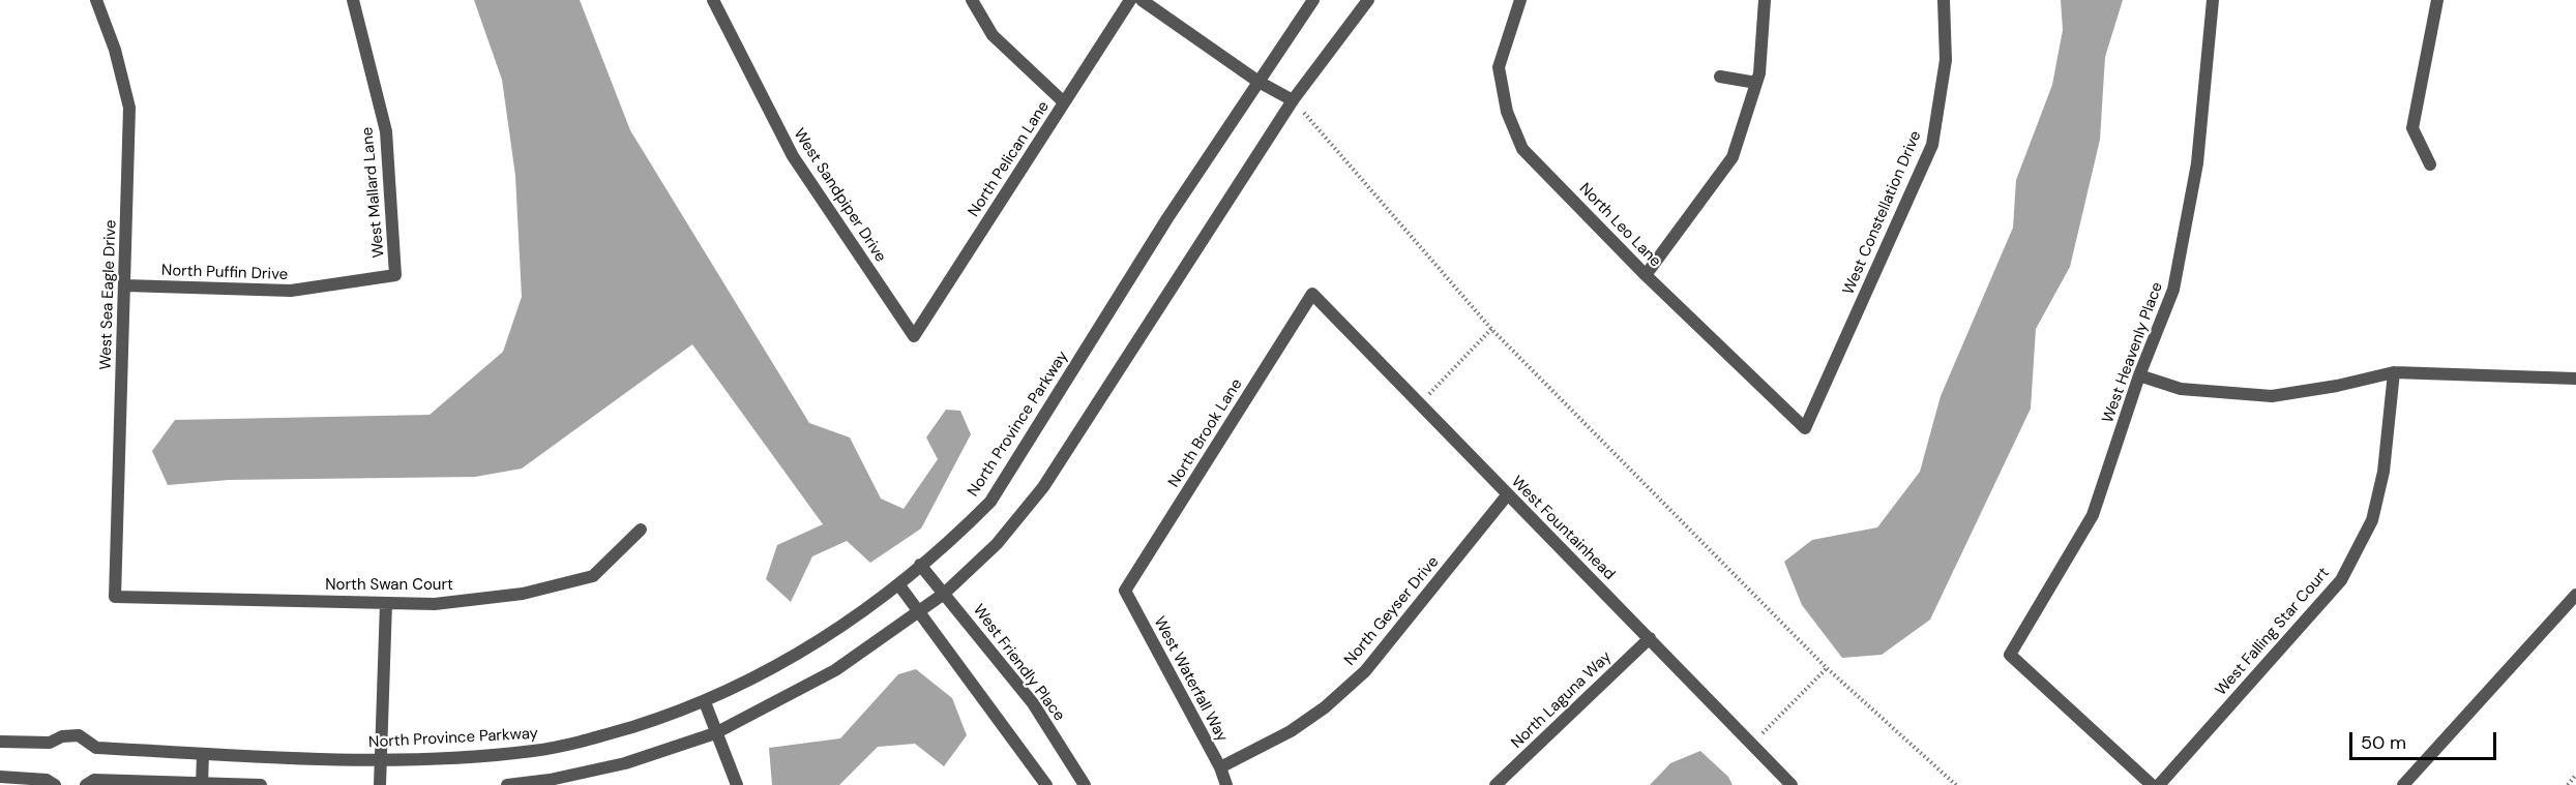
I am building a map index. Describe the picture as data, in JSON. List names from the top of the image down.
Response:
{
  "streets": {
    "street": [
      "North Pelican Lane",
      "West Mallard Lane",
      "West Sandpiper Drive",
      "West Constellation Drive",
      "North Leo Lane",
      "North Puffin Drive",
      "West Sea Eagle Drive",
      "West Heavenly Place",
      "North Province Parkway",
      "North Brook Lane",
      "West Fountainhead",
      "North Swan Court",
      "North Geyser Drive",
      "West Falling Star Court",
      "West Friendly Place",
      "West Waterfall Way",
      "North Laguna Way"
    ]
  },
  "crossings": [
    ["North Pelican Lane", "West Sandpiper Drive"],
    ["West Mallard Lane", "North Puffin Drive"],
    ["West Constellation Drive", "North Leo Lane"],
    ["North Puffin Drive", "West Sea Eagle Drive"],
    ["West Sea Eagle Drive", "North Swan Court"],
    ["North Province Parkway", "West Friendly Place"],
    ["North Brook Lane", "West Fountainhead"],
    ["North Brook Lane", "West Waterfall Way"],
    ["West Fountainhead", "North Geyser Drive"],
    ["West Fountainhead", "North Laguna Way"],
    ["North Geyser Drive", "West Waterfall Way"]
  ],
  "scale_bar": "50 m"
}
